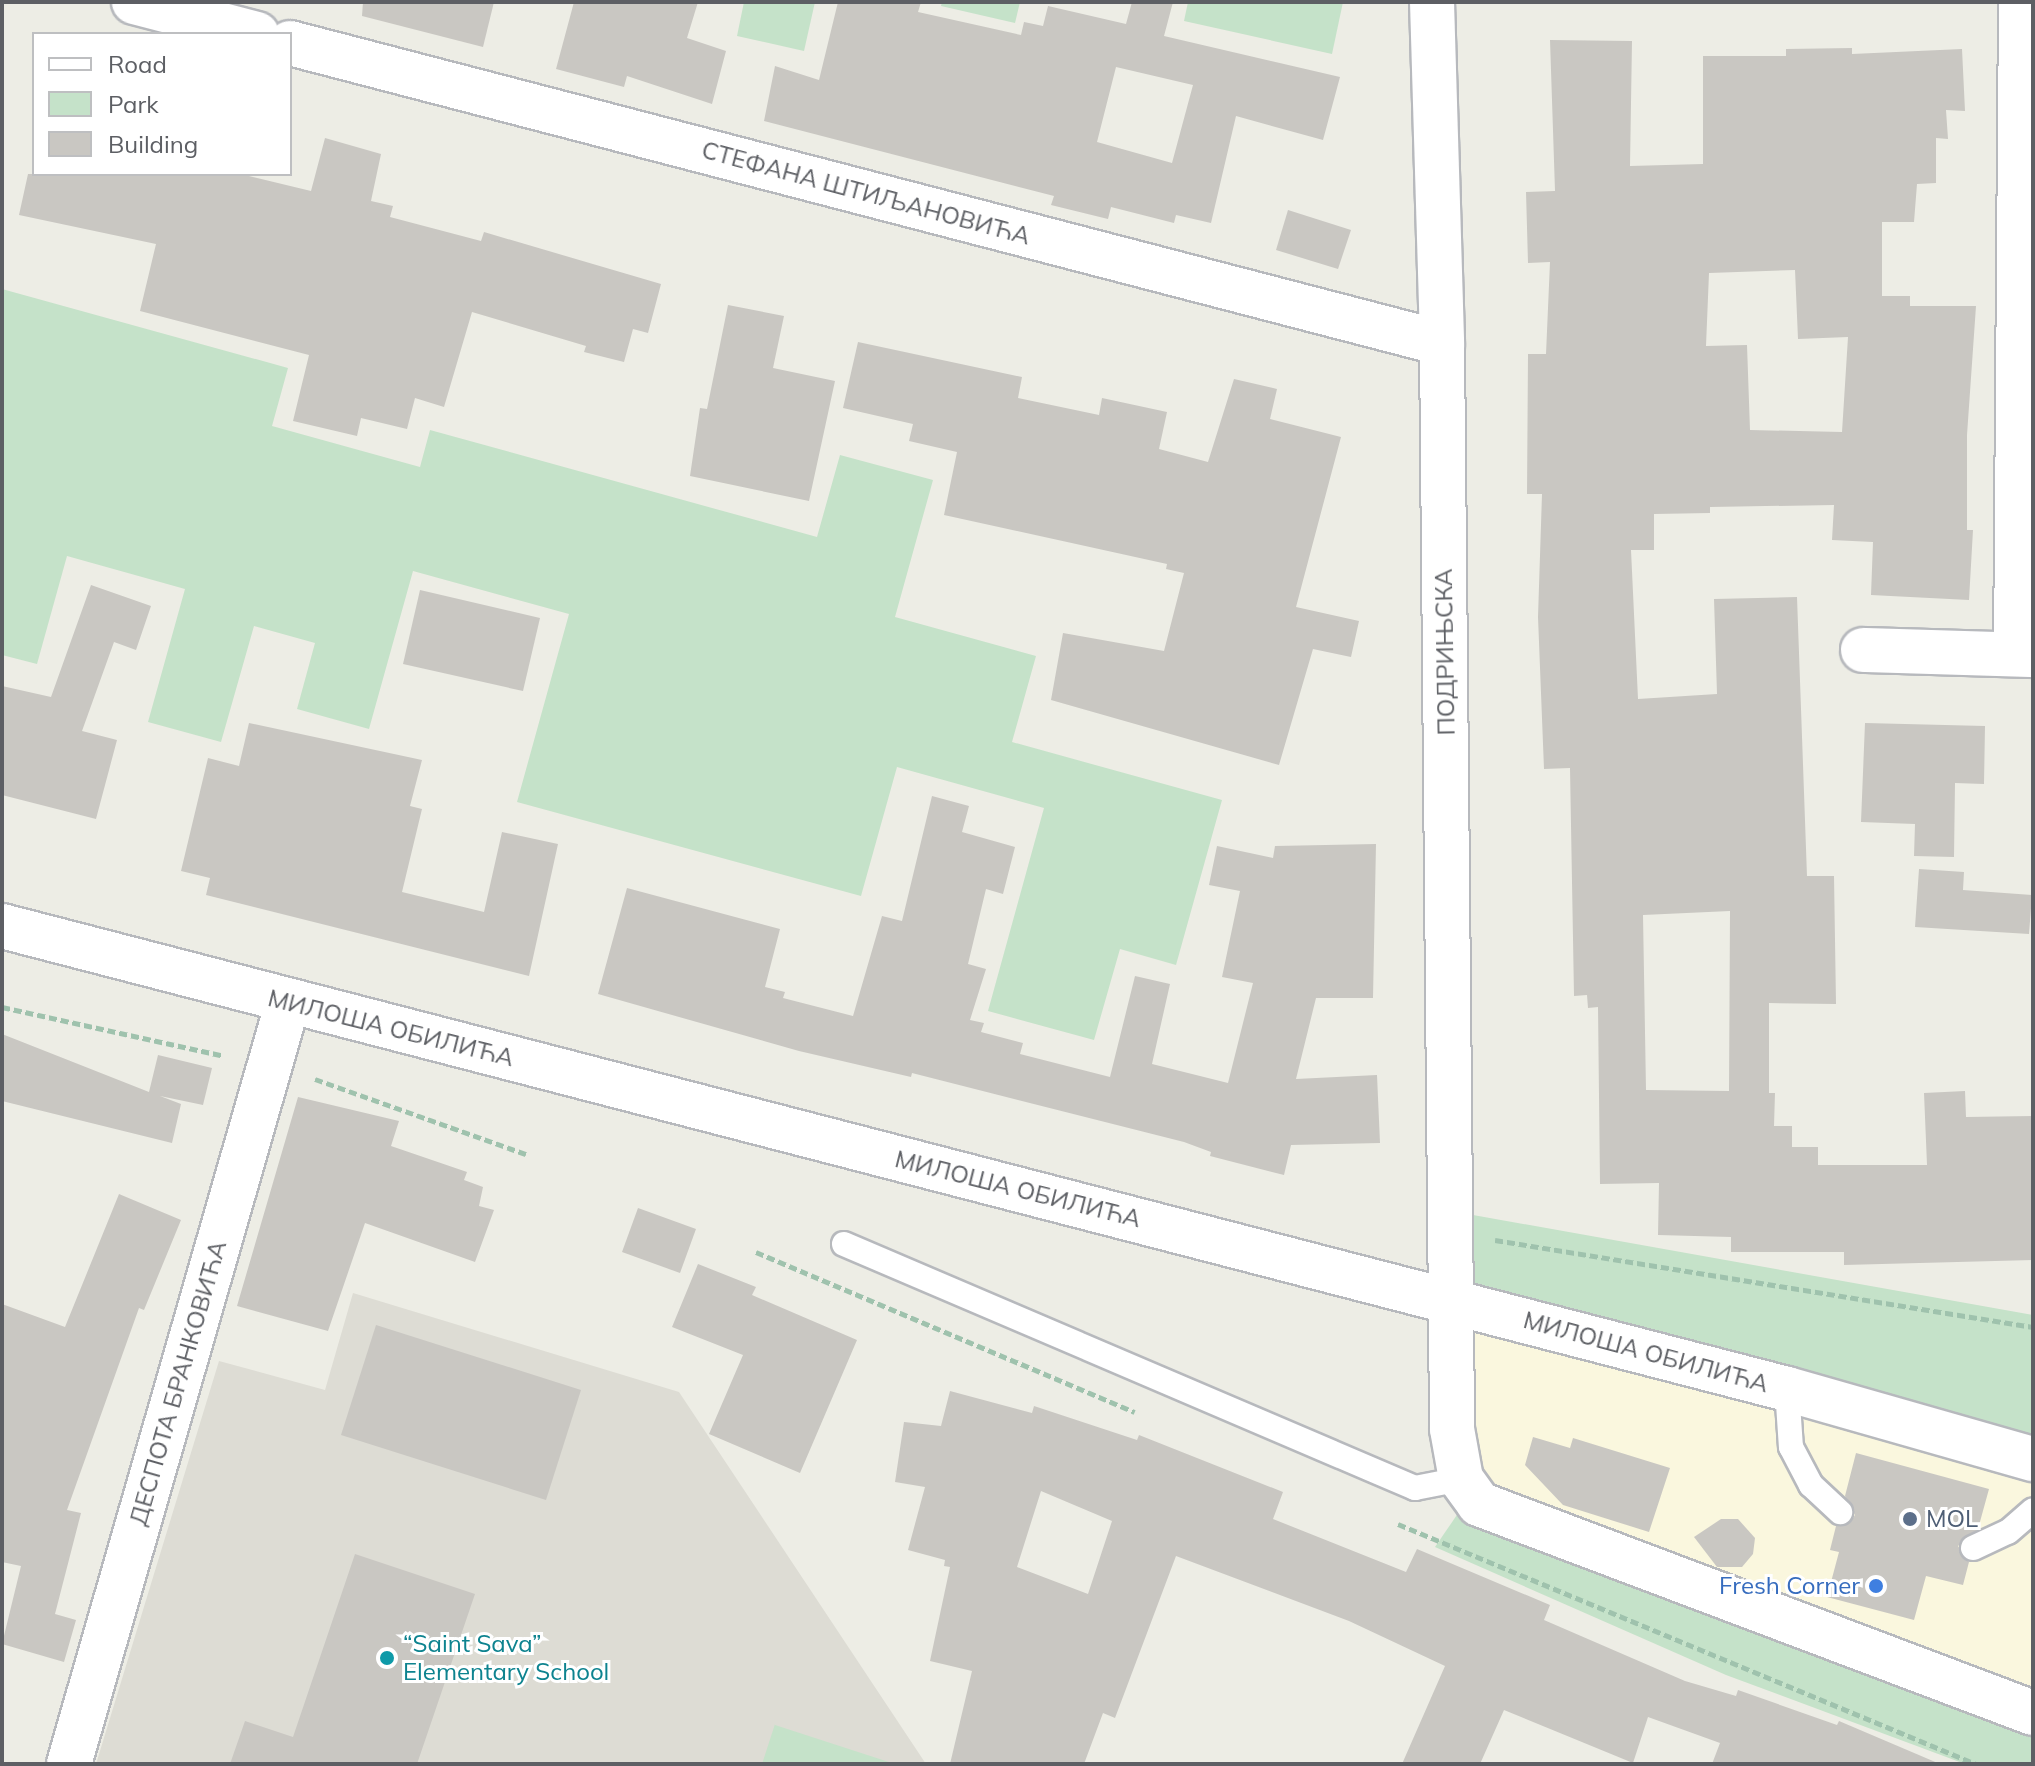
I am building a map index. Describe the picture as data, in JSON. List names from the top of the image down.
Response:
{
  "streets": {
    "street": [
      "СТЕФАНА ШТИЉАНОВИЋА",
      "ПОДРИЊСКА",
      "МИЛОША ОБИЛИЋА",
      "ДЕСПОТА БРАНКОВИЋА"
    ]
  },
  "crossings": [
    ["СТЕФАНА ШТИЉАНОВИЋА", "ПОДРИЊСКА"],
    ["ПОДРИЊСКА", "МИЛОША ОБИЛИЋА"],
    ["МИЛОША ОБИЛИЋА", "ДЕСПОТА БРАНКОВИЋА"]
  ],
  "places": ["MOL", "Fresh Corner", "“Saint Sava” Elementary School"],
  "legend": ["Road", "Park", "Building"]
}
